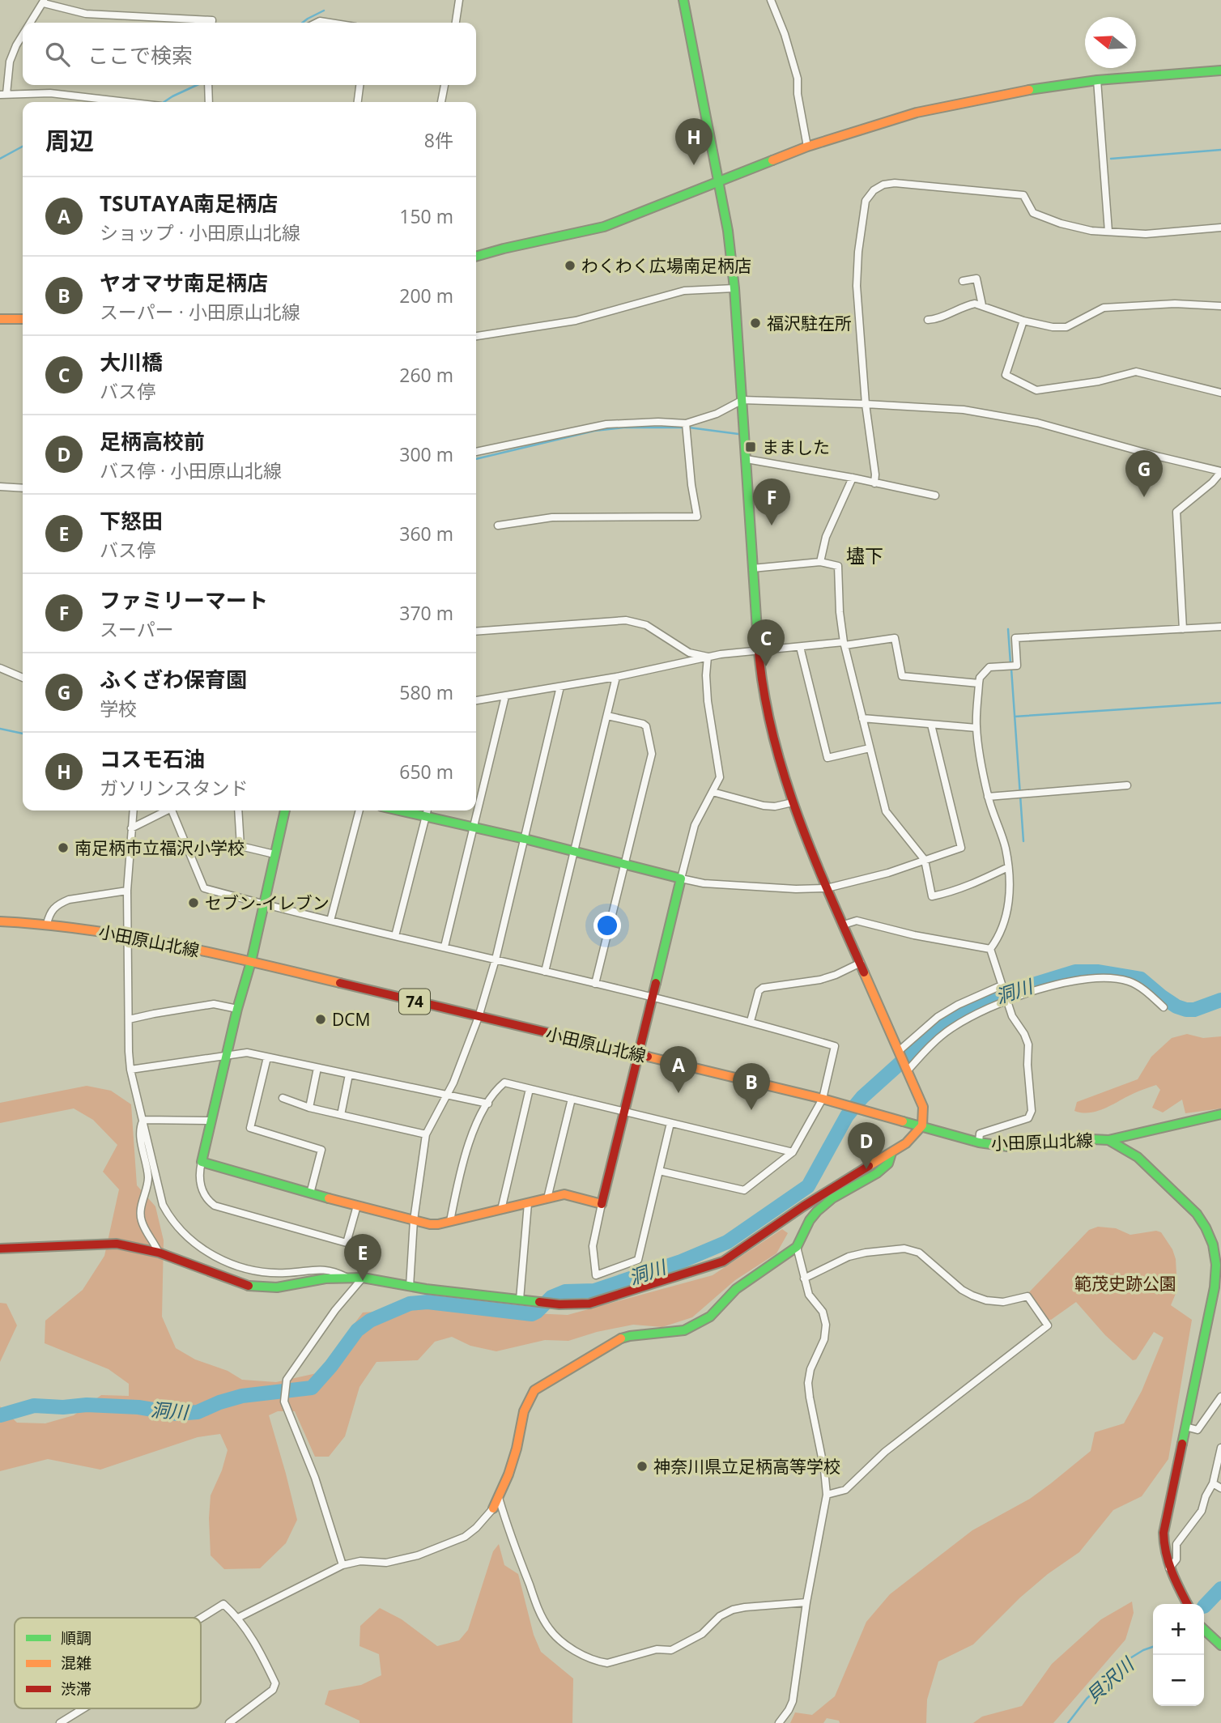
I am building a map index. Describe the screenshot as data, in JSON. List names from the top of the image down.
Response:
{
  "streets": {
    "street": ["小田原山北線", "74"]
  },
  "districts": ["壗下"],
  "water": ["洞川", "貝沢川"],
  "parks": ["範茂史跡公園"],
  "places": {
    "other": [
      "わくわく広場南足柄店",
      "福沢駐在所",
      "南足柄市立福沢小学校",
      "セブン-イレブン",
      "DCM",
      "神奈川県立足柄高等学校"
    ],
    "transit": ["まました"]
  },
  "legend": ["順調", "混雑", "渋滞"],
  "north": "left",
  "page": {
    "search": "ここで検索",
    "heading": ["周辺", "8件"],
    "pins": [
      "H",
      "G",
      "F",
      "C",
      "A",
      "B",
      "D",
      "E"
    ],
    "list": [
      {
        "mark": "A",
        "name": "TSUTAYA南足柄店",
        "note": "ショップ · 小田原山北線",
        "value": "150 m"
      },
      {
        "mark": "B",
        "name": "ヤオマサ南足柄店",
        "note": "スーパー · 小田原山北線",
        "value": "200 m"
      },
      {
        "mark": "C",
        "name": "大川橋",
        "note": "バス停",
        "value": "260 m"
      },
      {
        "mark": "D",
        "name": "足柄高校前",
        "note": "バス停 · 小田原山北線",
        "value": "300 m"
      },
      {
        "mark": "E",
        "name": "下怒田",
        "note": "バス停",
        "value": "360 m"
      },
      {
        "mark": "F",
        "name": "ファミリーマート",
        "note": "スーパー",
        "value": "370 m"
      },
      {
        "mark": "G",
        "name": "ふくざわ保育園",
        "note": "学校",
        "value": "580 m"
      },
      {
        "mark": "H",
        "name": "コスモ石油",
        "note": "ガソリンスタンド",
        "value": "650 m"
      }
    ],
    "map_buttons": ["+", "−"]
  }
}
